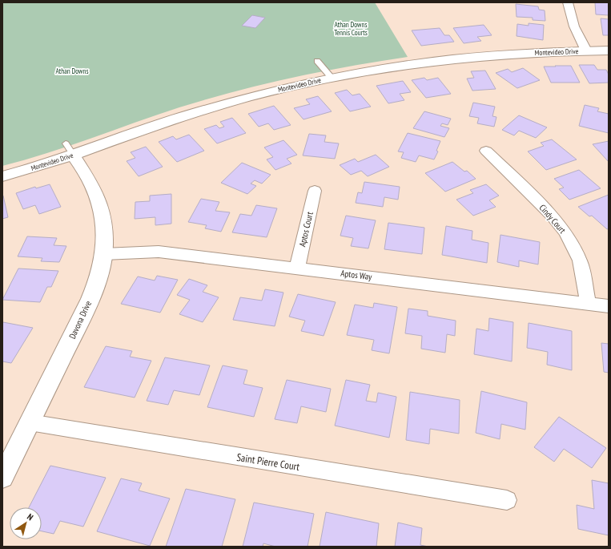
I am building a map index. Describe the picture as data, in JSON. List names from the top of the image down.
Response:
{
  "streets": {
    "street": [
      "Montevideo Drive",
      "Cindy Court",
      "Aptos Court",
      "Aptos Way",
      "Davona Drive",
      "Saint Pierre Court"
    ]
  },
  "crossings": [
    ["Montevideo Drive", "Davona Drive"],
    ["Cindy Court", "Aptos Way"],
    ["Aptos Court", "Aptos Way"],
    ["Aptos Way", "Davona Drive"],
    ["Davona Drive", "Saint Pierre Court"]
  ],
  "parks": ["Athan Downs Tennis Courts", "Athan Downs"],
  "north": "top right"
}
